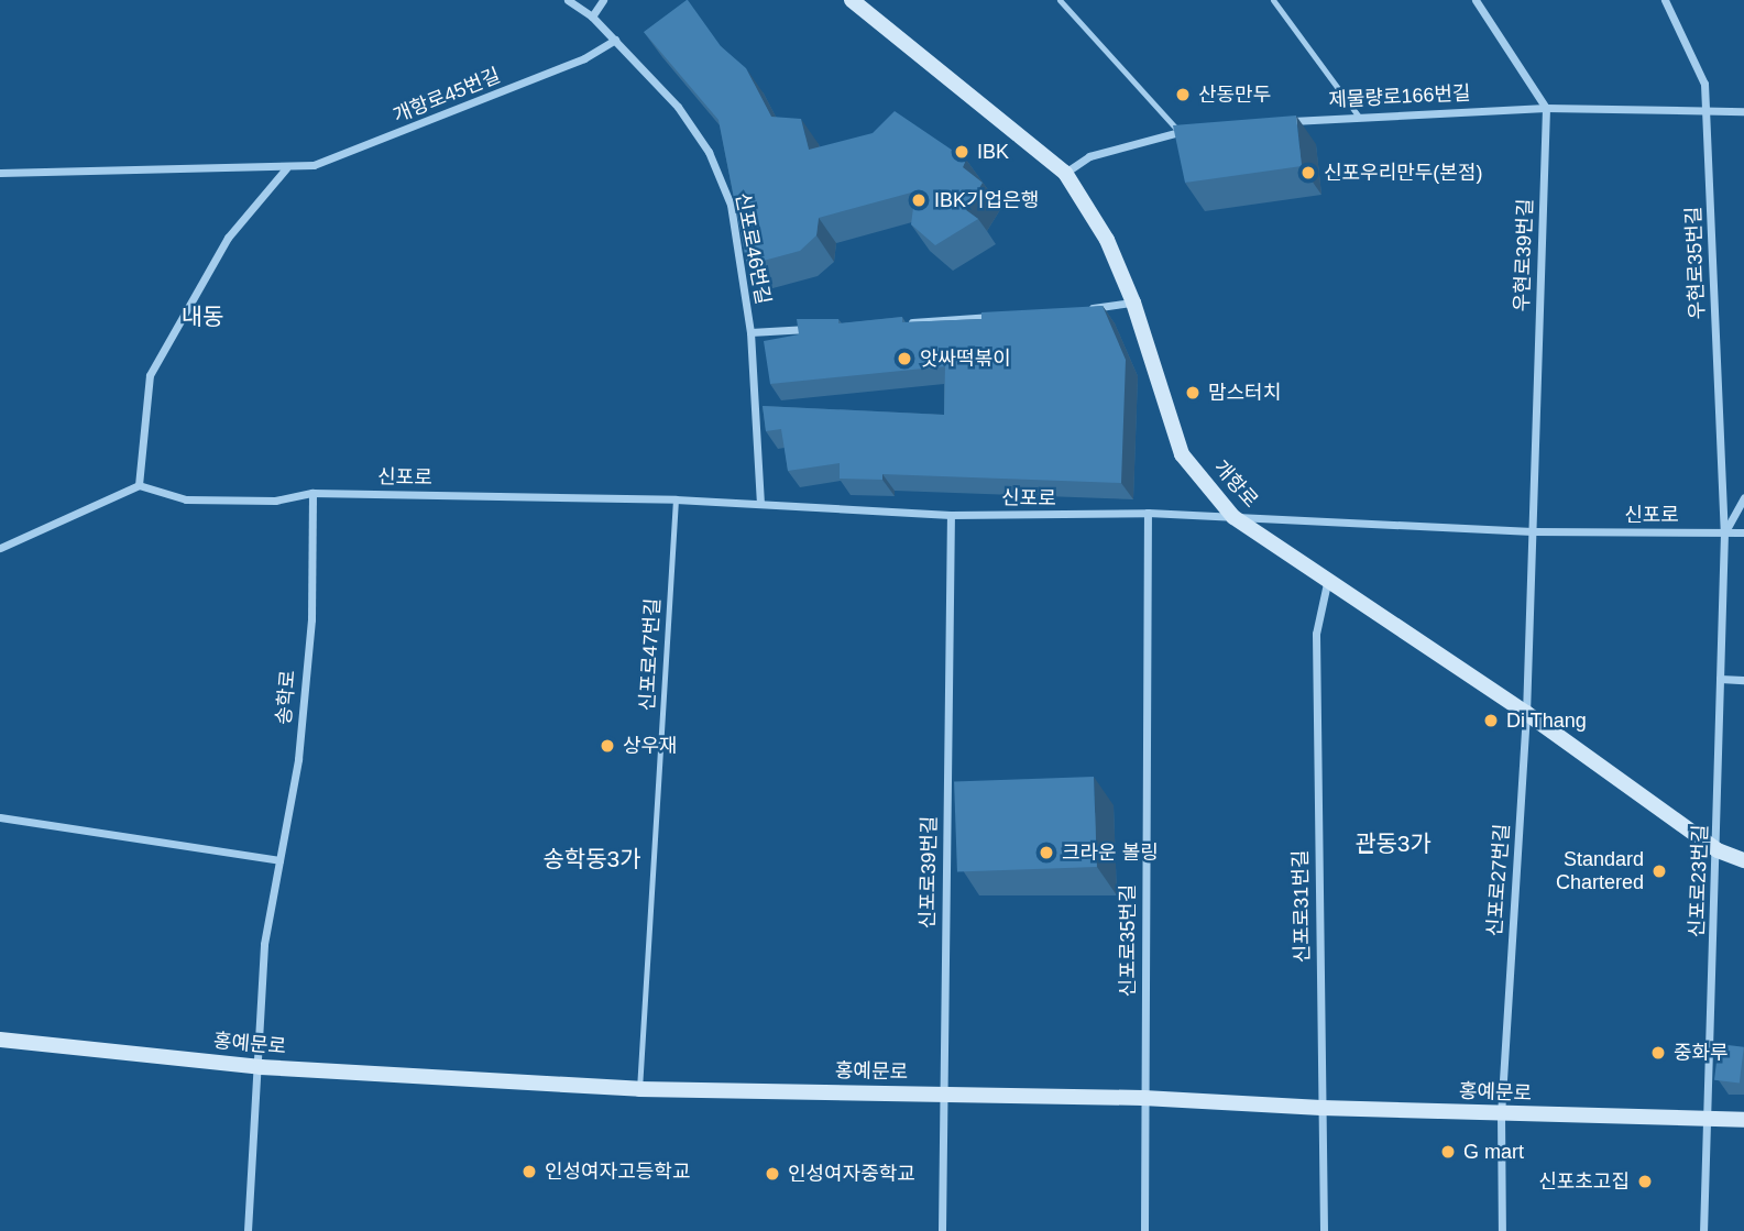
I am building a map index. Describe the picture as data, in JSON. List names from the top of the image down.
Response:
{
  "streets": {
    "street": [
      "개항로45번길",
      "제물량로166번길",
      "신포로46번길",
      "우현로39번길",
      "우현로35번길",
      "신포로",
      "개항로",
      "송학로",
      "신포로39번길",
      "신포로27번길",
      "신포로23번길",
      "신포로31번길",
      "신포로35번길",
      "홍예문로"
    ],
    "lane": ["신포로47번길"]
  },
  "crossings": [
    ["개항로45번길", "신포로46번길"],
    ["제물량로166번길", "우현로39번길"],
    ["제물량로166번길", "우현로35번길"],
    ["신포로46번길", "신포로"],
    ["우현로39번길", "신포로"],
    ["우현로39번길", "신포로27번길"],
    ["우현로35번길", "신포로"],
    ["우현로35번길", "신포로23번길"],
    ["신포로", "개항로"],
    ["신포로", "신포로47번길"],
    ["신포로", "송학로"],
    ["신포로", "신포로39번길"],
    ["신포로", "신포로27번길"],
    ["신포로", "신포로23번길"],
    ["신포로", "신포로35번길"],
    ["개항로", "신포로27번길"],
    ["개항로", "신포로23번길"],
    ["개항로", "신포로31번길"],
    ["신포로47번길", "홍예문로"],
    ["송학로", "홍예문로"],
    ["신포로39번길", "홍예문로"],
    ["신포로27번길", "홍예문로"],
    ["신포로23번길", "홍예문로"],
    ["신포로31번길", "홍예문로"],
    ["신포로35번길", "홍예문로"]
  ],
  "districts": ["내동", "관동3가", "송학동3가"],
  "places": [
    "산동만두",
    "IBK",
    "신포우리만두(본점)",
    "IBK기업은행",
    "앗싸떡볶이",
    "맘스터치",
    "Di Thang",
    "상우재",
    "크라운 볼링",
    "Standard Chartered",
    "중화루",
    "G mart",
    "인성여자고등학교",
    "인성여자중학교",
    "신포초고집"
  ]
}
